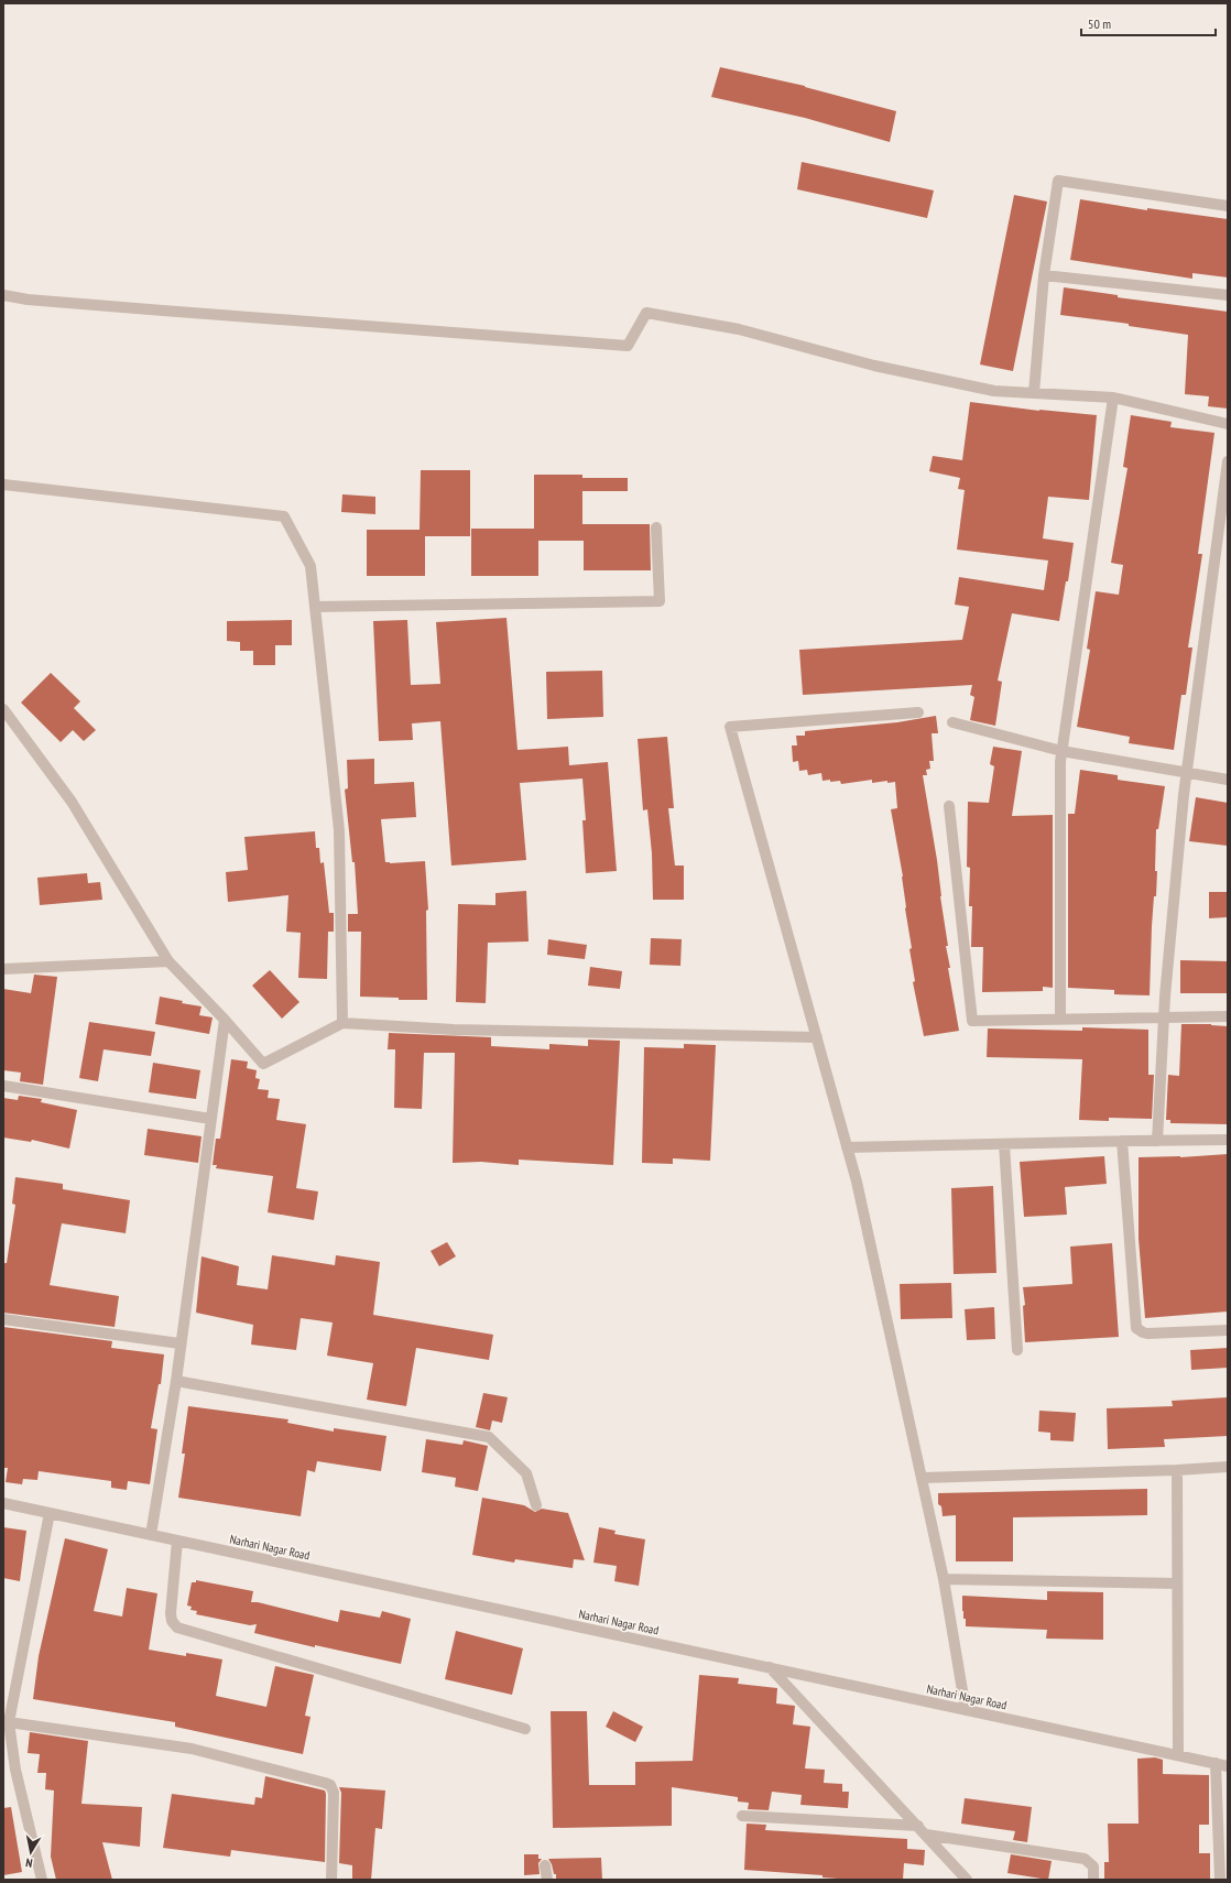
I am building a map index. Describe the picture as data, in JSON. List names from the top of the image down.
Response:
{
  "streets": {
    "street": ["Narhari Nagar Road"]
  },
  "scale_bar": "50 m",
  "north": "bottom"
}
